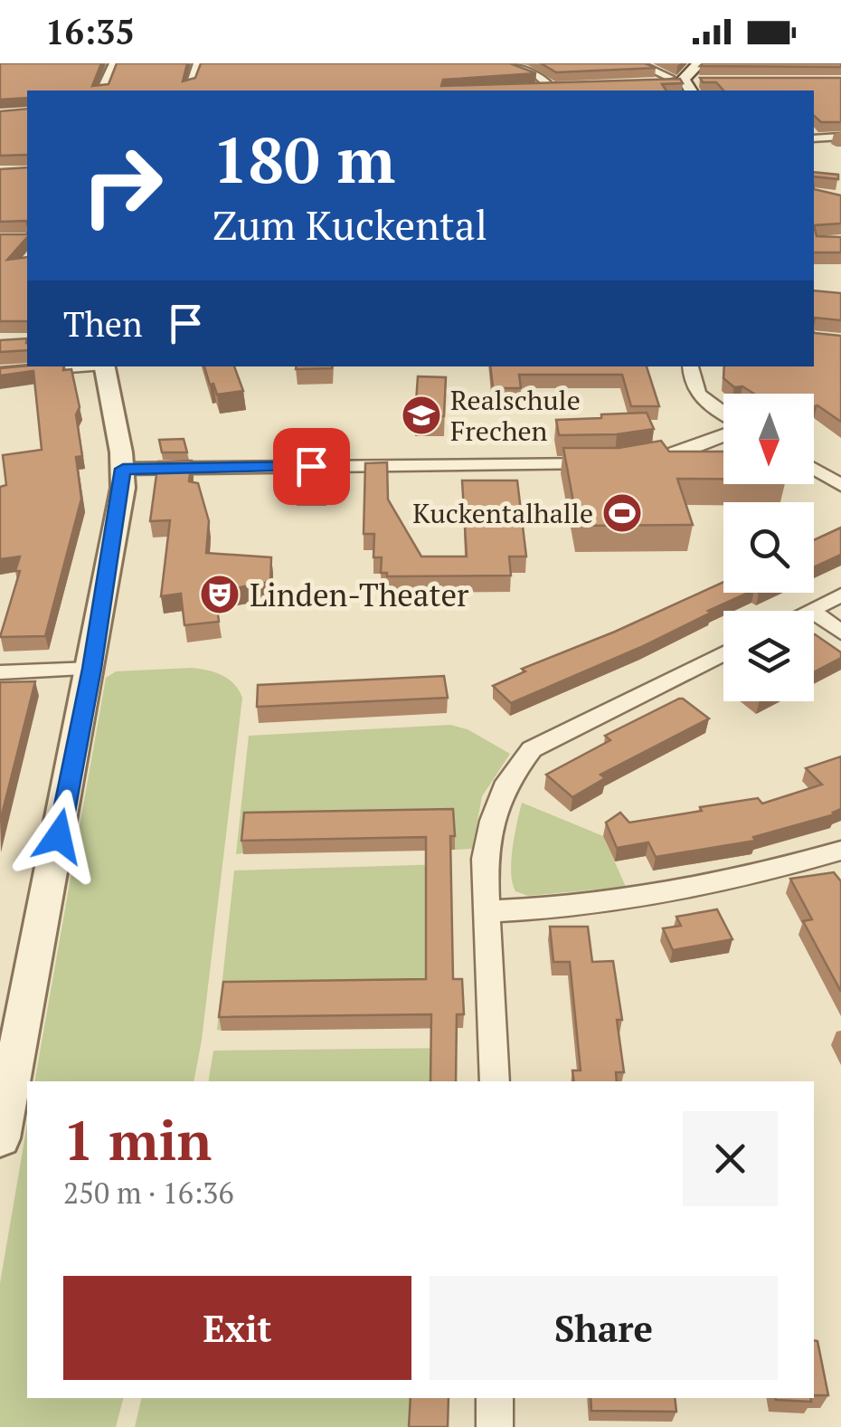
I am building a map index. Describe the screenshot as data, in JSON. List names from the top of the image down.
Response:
{
  "places": {
    "school or university": ["Realschule Frechen"],
    "sports": ["Kuckentalhalle"],
    "theatre": ["Linden-Theater"]
  },
  "north": "bottom",
  "page": {
    "status": "16:35",
    "turn": ["180 m", "Zum Kuckental"],
    "then": "Then",
    "heading": ["1 min", "250 m · 16:36"],
    "buttons": ["Exit", "Share"]
  }
}
